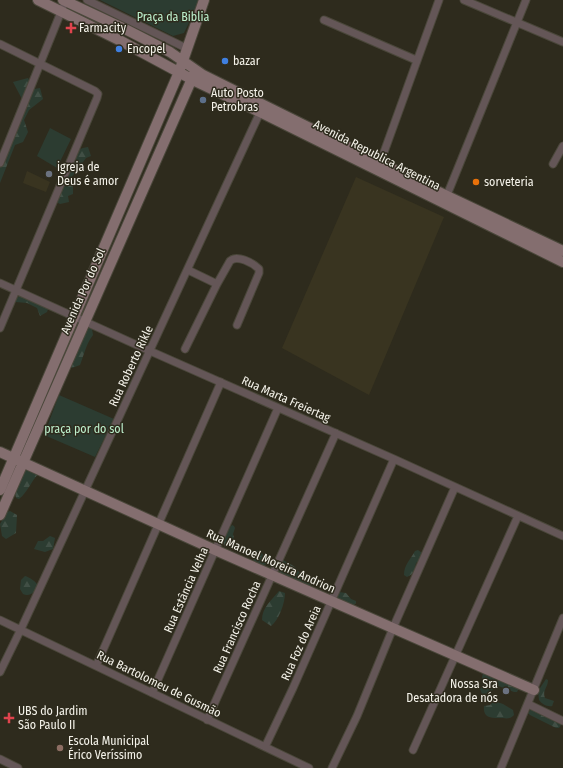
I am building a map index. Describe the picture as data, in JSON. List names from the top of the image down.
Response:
{
  "streets": {
    "street": [
      "Avenida Republica Argentina",
      "Avenida Por do Sol",
      "Rua Roberto Rikle",
      "Rua Marta Freiertag",
      "Rua Manoel Moreira Andrion",
      "Rua Estância Velha",
      "Rua Francisco Rocha",
      "Rua Foz do Areia",
      "Rua Bartolomeu de Gusmão"
    ]
  },
  "crossings": [
    ["Avenida Republica Argentina", "Avenida Por do Sol"],
    ["Avenida Republica Argentina", "Rua Roberto Rikle"],
    ["Avenida Por do Sol", "Rua Marta Freiertag"],
    ["Avenida Por do Sol", "Rua Manoel Moreira Andrion"],
    ["Rua Roberto Rikle", "Rua Marta Freiertag"],
    ["Rua Roberto Rikle", "Rua Manoel Moreira Andrion"],
    ["Rua Roberto Rikle", "Rua Bartolomeu de Gusmão"],
    ["Rua Marta Freiertag", "Rua Estância Velha"],
    ["Rua Marta Freiertag", "Rua Francisco Rocha"],
    ["Rua Marta Freiertag", "Rua Foz do Areia"],
    ["Rua Manoel Moreira Andrion", "Rua Estância Velha"],
    ["Rua Manoel Moreira Andrion", "Rua Francisco Rocha"],
    ["Rua Manoel Moreira Andrion", "Rua Foz do Areia"],
    ["Rua Estância Velha", "Rua Bartolomeu de Gusmão"],
    ["Rua Francisco Rocha", "Rua Bartolomeu de Gusmão"],
    ["Rua Foz do Areia", "Rua Bartolomeu de Gusmão"]
  ],
  "parks": ["Praça da Biblia", "praça por do sol"],
  "places": {
    "health": ["Farmacity", "UBS do Jardim São Paulo II"],
    "other": [
      "Encopel",
      "bazar",
      "Auto Posto Petrobras",
      "igreja de Deus é amor",
      "sorveteria",
      "Nossa Sra Desatadora de nós",
      "Escola Municipal Érico Veríssimo"
    ]
  }
}
